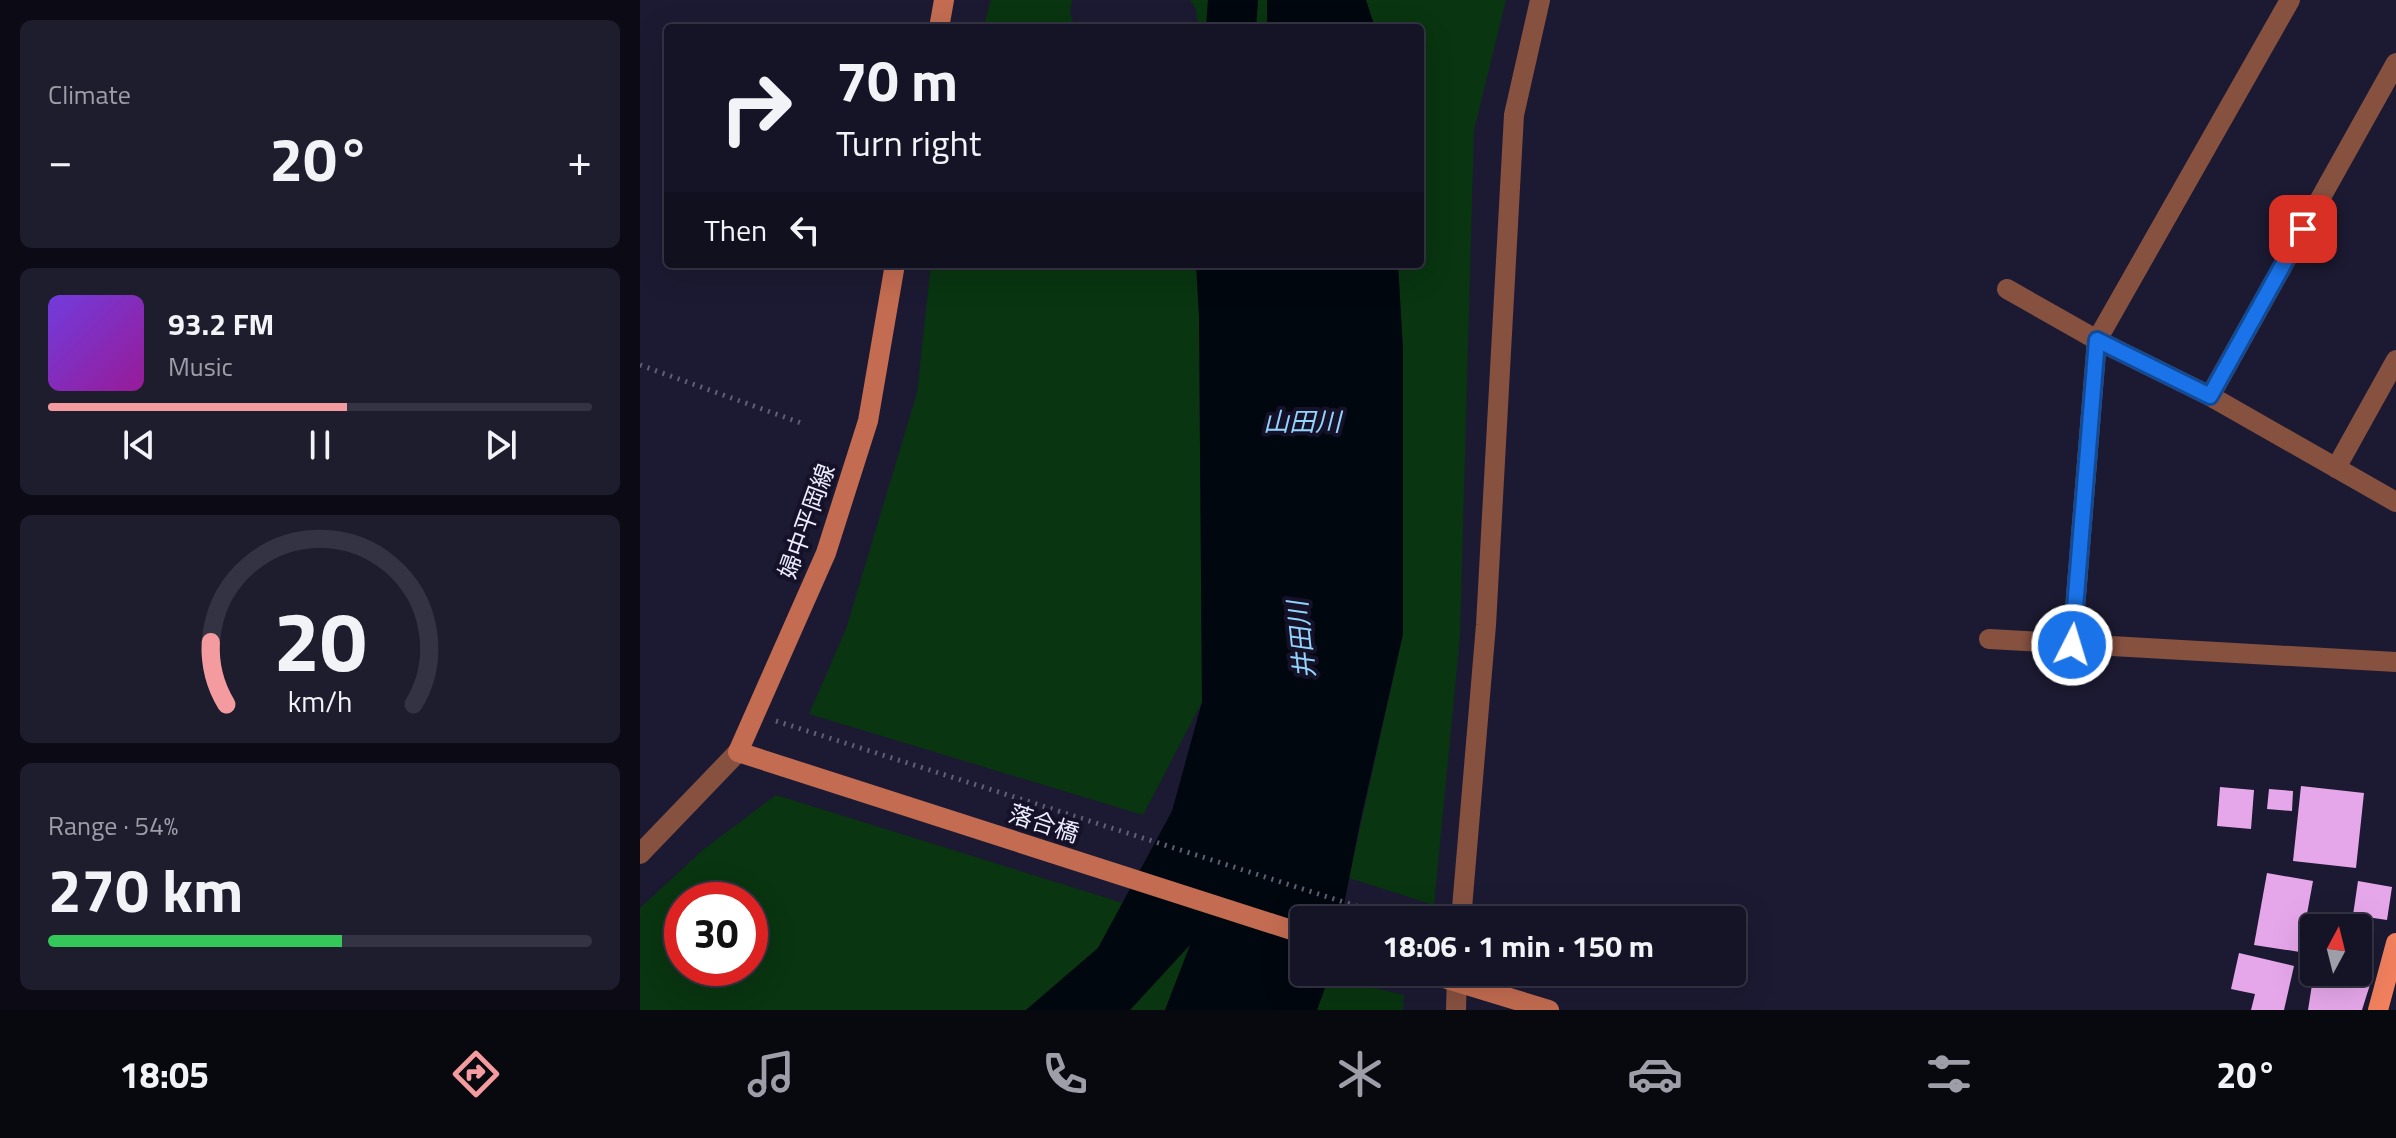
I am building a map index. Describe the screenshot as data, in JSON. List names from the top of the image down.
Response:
{
  "streets": {
    "main road": ["婦中平岡線", "落合橋"]
  },
  "crossings": [
    ["婦中平岡線", "落合橋"]
  ],
  "water": ["山田川", "井田川"],
  "north": "top",
  "page": {
    "tile": [
      "Climate",
      ["Range · 54%", "270 km"]
    ],
    "turn": ["70 m", "Turn right"],
    "heat": ["−", "20°", "+"],
    "then": "Then",
    "song": ["93.2 FM", "Music"],
    "limit": "30",
    "trip": "18:06 · 1 min · 150 m",
    "tabs": ["18:05", "20°"],
    "gauge": ["20", "km/h"]
  }
}
